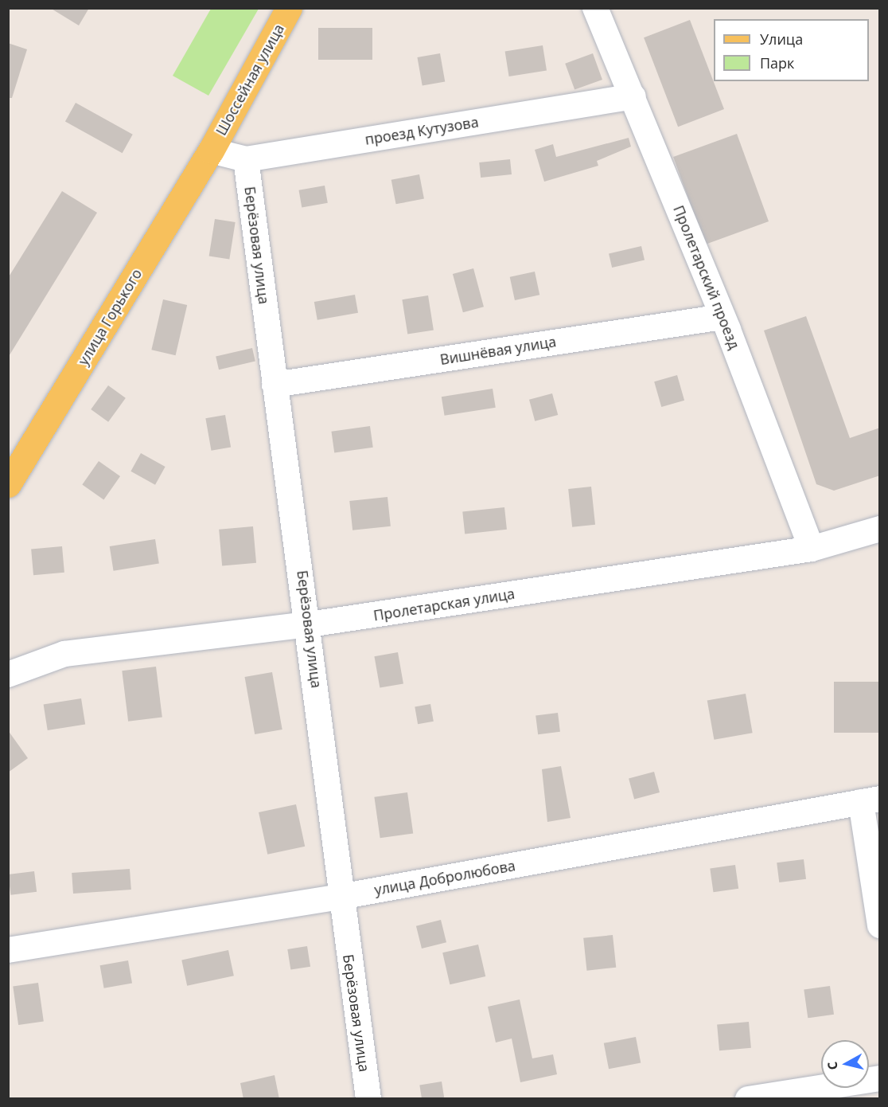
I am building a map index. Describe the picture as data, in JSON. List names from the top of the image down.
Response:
{
  "streets": {
    "main road": ["Шоссейная улица", "улица Горького"],
    "street": [
      "проезд Кутузова",
      "Берёзовая улица",
      "Пролетарский проезд",
      "Вишнёвая улица",
      "Пролетарская улица",
      "улица Добролюбова"
    ]
  },
  "crossings": [
    ["Шоссейная улица", "проезд Кутузова"],
    ["Шоссейная улица", "улица Горького"],
    ["проезд Кутузова", "Берёзовая улица"],
    ["проезд Кутузова", "Пролетарский проезд"],
    ["проезд Кутузова", "улица Горького"],
    ["Берёзовая улица", "Вишнёвая улица"],
    ["Берёзовая улица", "Пролетарская улица"],
    ["Берёзовая улица", "улица Добролюбова"],
    ["Пролетарский проезд", "Вишнёвая улица"],
    ["Пролетарский проезд", "Пролетарская улица"]
  ],
  "legend": ["Улица", "Парк"],
  "north": "left"
}
